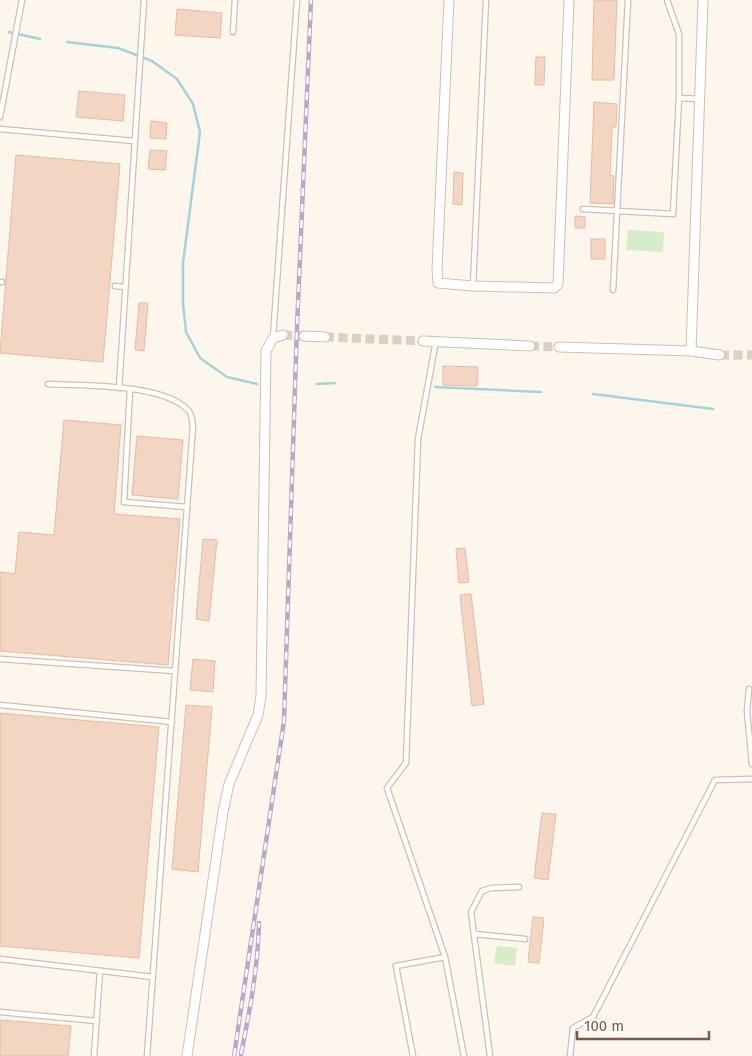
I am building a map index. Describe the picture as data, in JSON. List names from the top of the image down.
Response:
{
  "scale_bar": "100 m"
}
